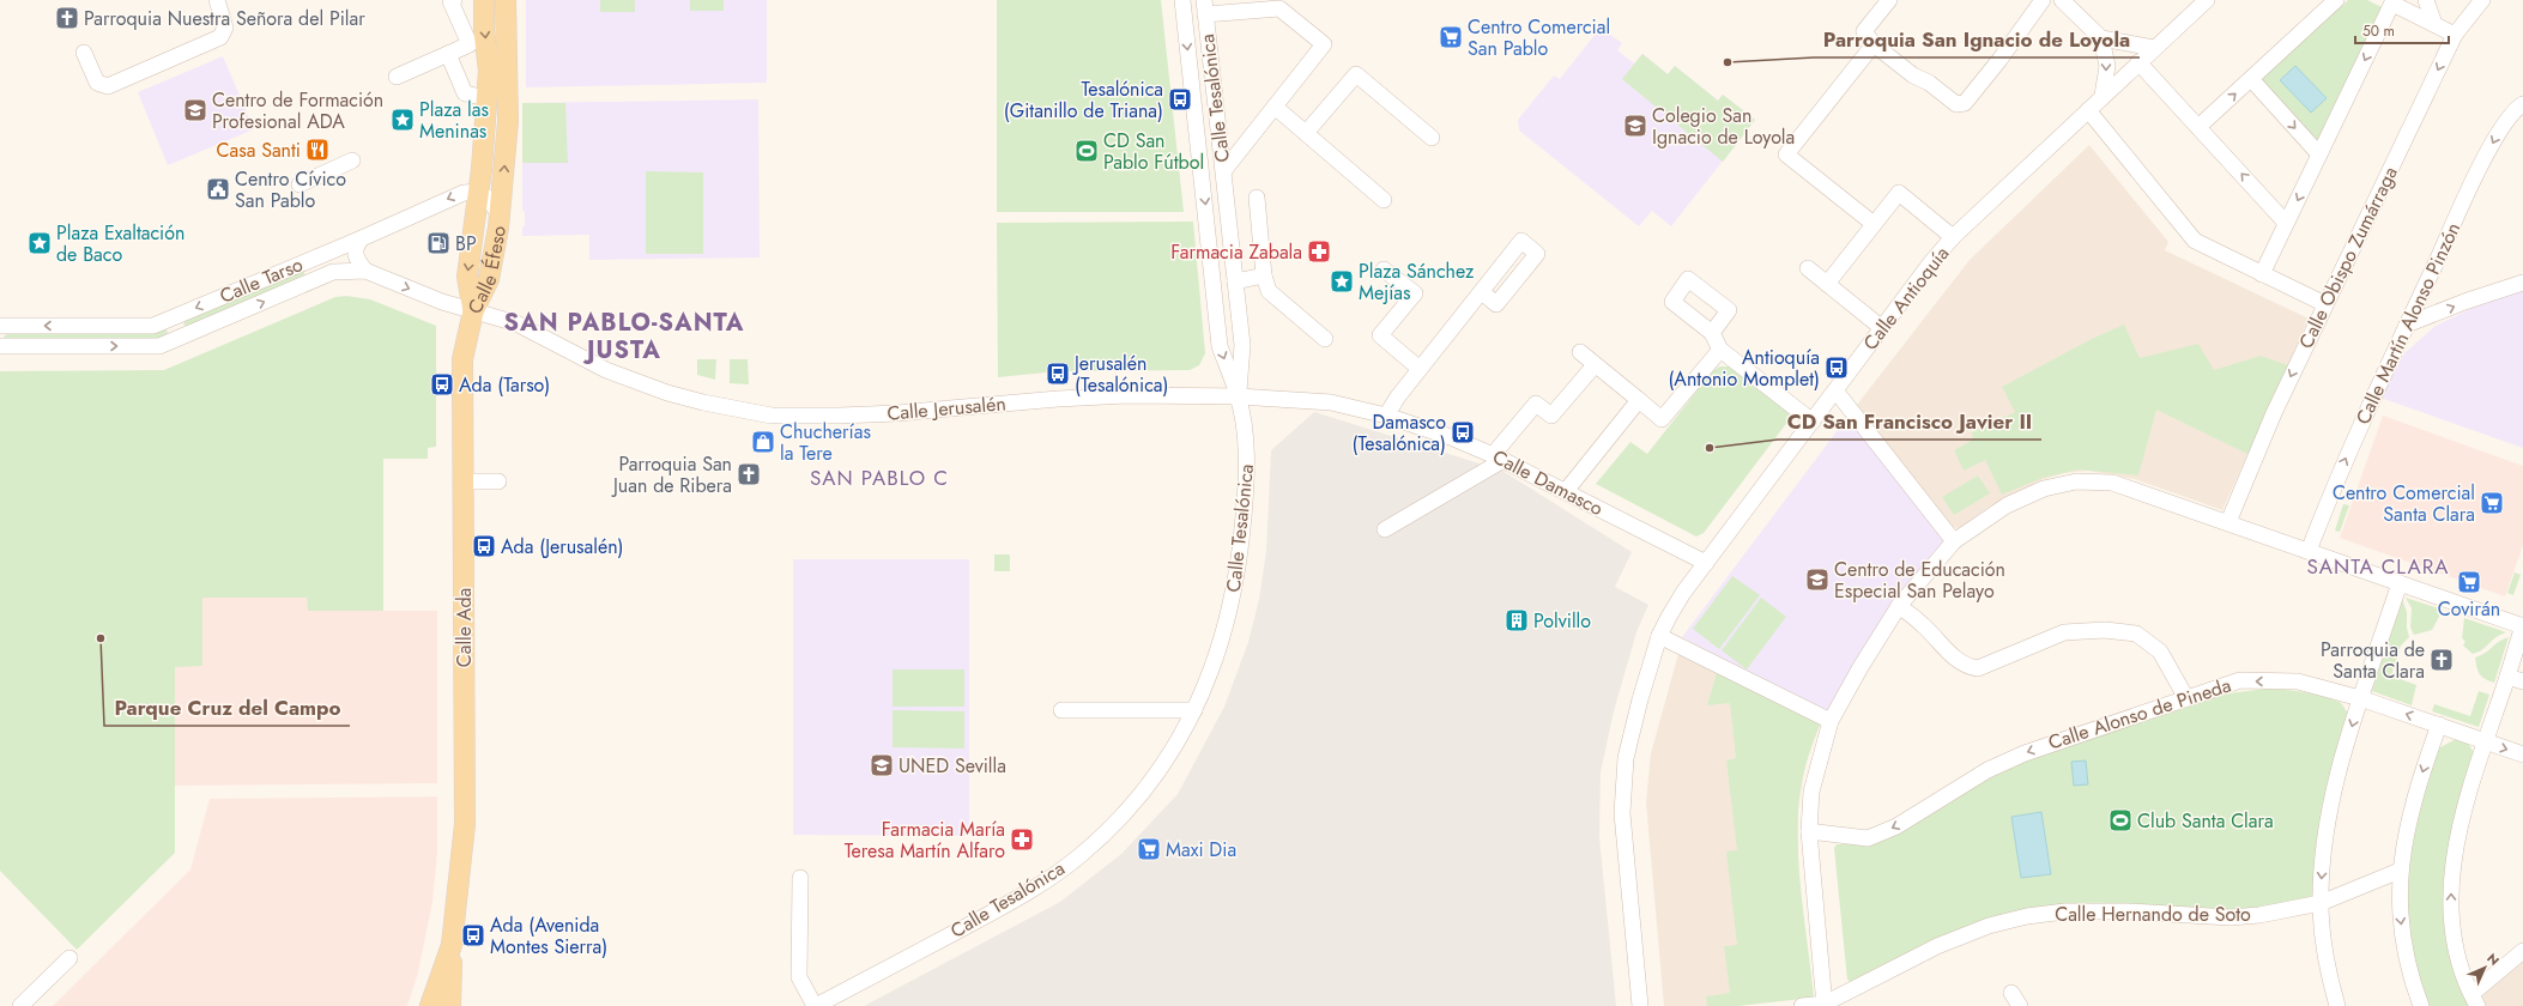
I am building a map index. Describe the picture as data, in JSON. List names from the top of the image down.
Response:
{
  "streets": {
    "main road": ["Calle Éfeso", "Calle Ada"],
    "street": [
      "Calle Tesalónica",
      "Calle Obispo Zumárraga",
      "Calle Tarso",
      "Calle Antioquía",
      "Calle Martín Alonso Pinzón",
      "Calle Jerusalén",
      "Calle Damasco",
      "Calle Alonso de Pineda",
      "Calle Hernando de Soto"
    ]
  },
  "crossings": [
    ["Calle Tesalónica", "Calle Jerusalén"],
    ["Calle Éfeso", "Calle Tarso"],
    ["Calle Éfeso", "Calle Jerusalén"],
    ["Calle Éfeso", "Calle Ada"],
    ["Calle Tarso", "Calle Jerusalén"],
    ["Calle Tarso", "Calle Ada"],
    ["Calle Antioquía", "Calle Damasco"],
    ["Calle Jerusalén", "Calle Damasco"],
    ["Calle Jerusalén", "Calle Ada"]
  ],
  "one_way": ["Calle Alonso de Pineda"],
  "districts": ["SAN PABLO-SANTA JUSTA", "SAN PABLO C", "SANTA CLARA"],
  "places": {
    "church": ["Parroquia Nuestra Señora del Pilar", "Parroquia San Juan de Ribera", "Parroquia de Santa Clara"],
    "supermarket": [
      "Centro Comercial San Pablo",
      "Centro Comercial Santa Clara",
      "Covirán",
      "Maxi Dia"
    ],
    "other": ["Parroquia San Ignacio de Loyola", "CD San Francisco Javier II", "Parque Cruz del Campo"],
    "bus stop": [
      "Tesalónica (Gitanillo de Triana)",
      "Antioquía (Antonio Momplet)",
      "Jerusalén (Tesalónica)",
      "Ada (Tarso)",
      "Damasco (Tesalónica)",
      "Ada (Jerusalén)",
      "Ada (Avenida Montes Sierra)"
    ],
    "school or university": [
      "Centro de Formación Profesional ADA",
      "Colegio San Ignacio de Loyola",
      "Centro de Educación Especial San Pelayo",
      "UNED Sevilla"
    ],
    "place": ["Plaza las Meninas", "Plaza Exaltación de Baco", "Plaza Sánchez Mejías"],
    "restaurant": ["Casa Santi"],
    "sports": ["CD San Pablo Fútbol", "Club Santa Clara"],
    "public building": ["Centro Cívico San Pablo"],
    "fuel station": ["BP"],
    "pharmacy": ["Farmacia Zabala", "Farmacia María Teresa Martín Alfaro"],
    "shop": ["Chucherías la Tere"],
    "building": ["Polvillo"]
  },
  "scale_bar": "50 m",
  "north": "top right"
}
